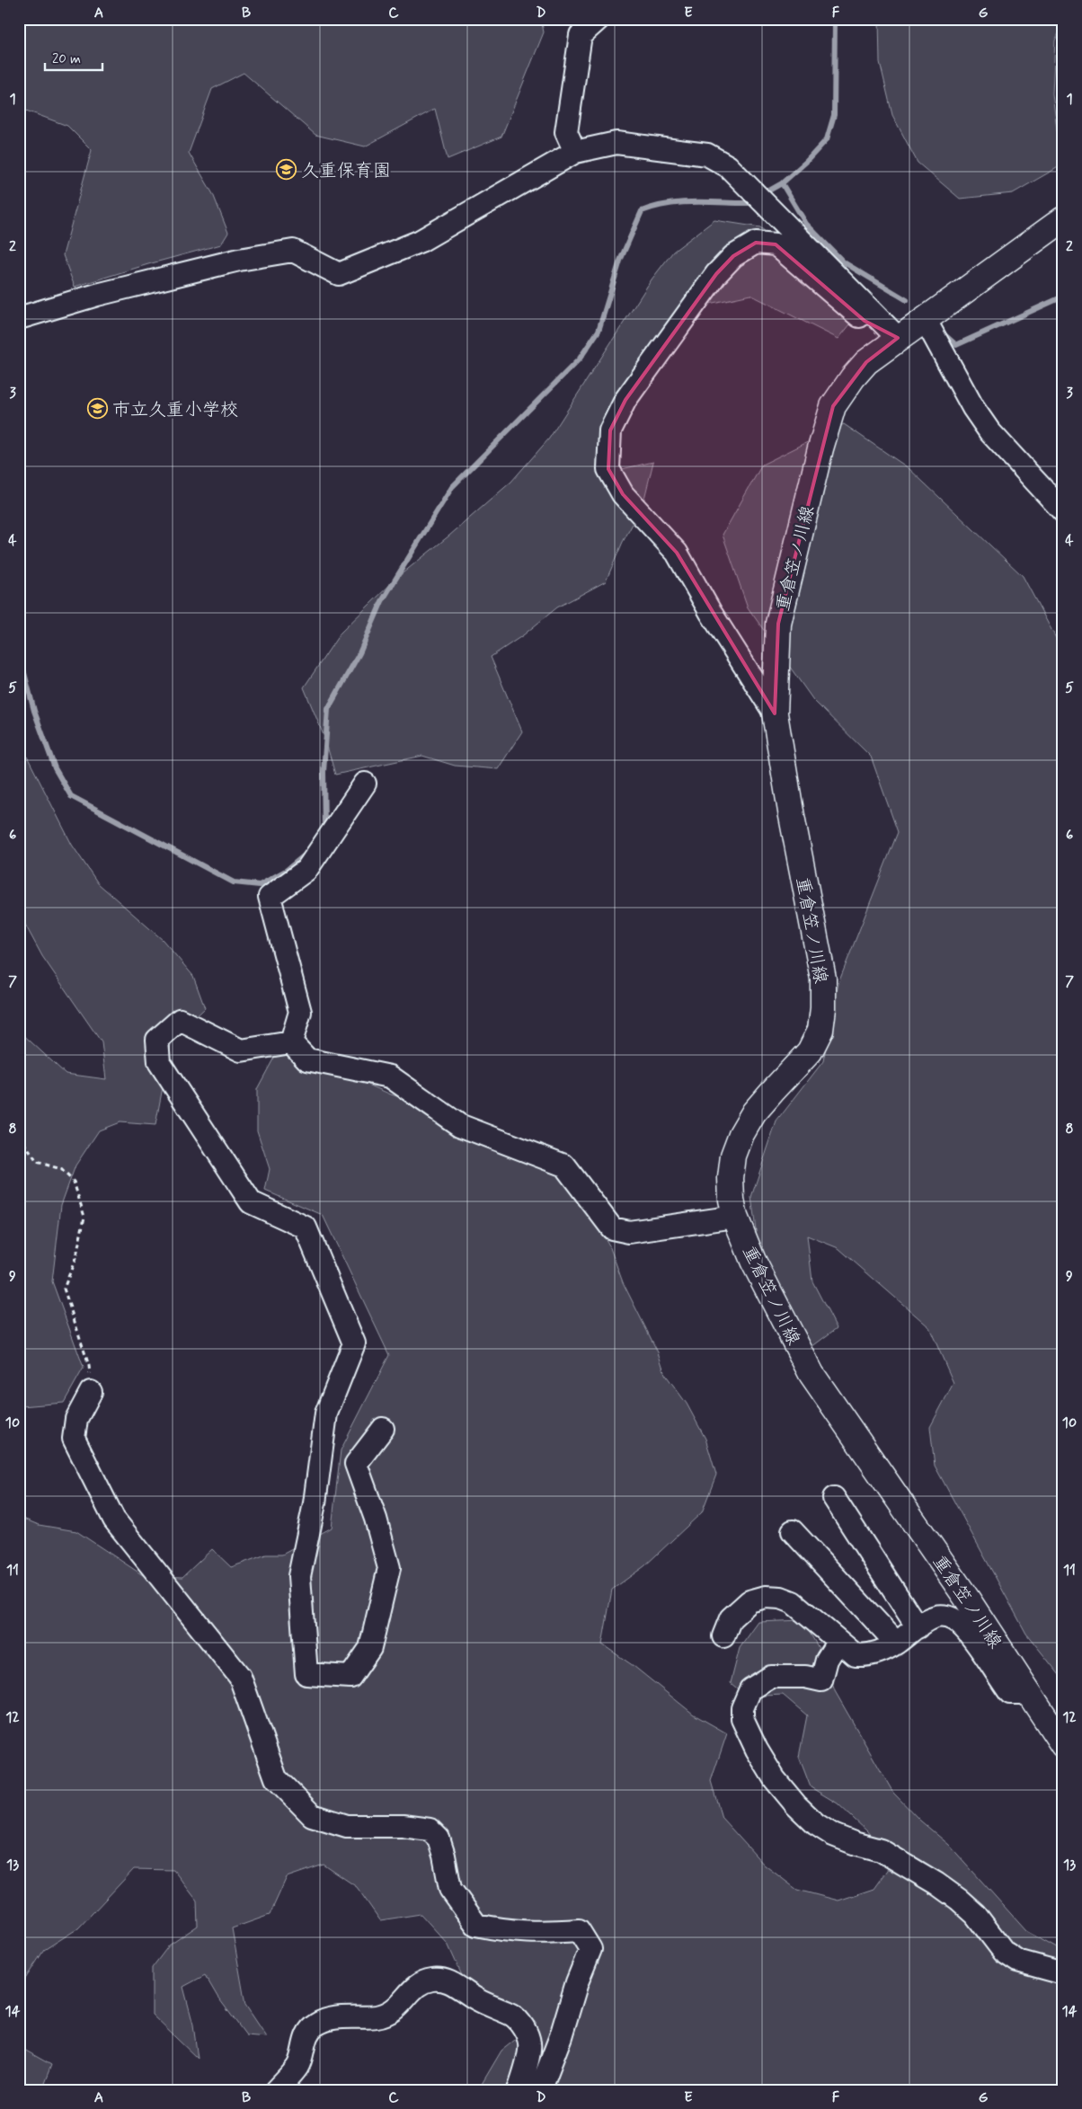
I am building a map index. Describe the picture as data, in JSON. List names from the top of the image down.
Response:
{
  "streets": {
    "main road": ["重倉笠ノ川線"]
  },
  "places": {
    "school or university": ["久重保育園", "市立久重小学校"]
  },
  "scale_bar": "20 m",
  "grid": {
    "columns": [
      "A",
      "B",
      "C",
      "D",
      "E",
      "F",
      "G"
    ],
    "rows": [
      "1",
      "2",
      "3",
      "4",
      "5",
      "6",
      "7",
      "8",
      "9",
      "10",
      "11",
      "12",
      "13",
      "14"
    ]
  }
}
